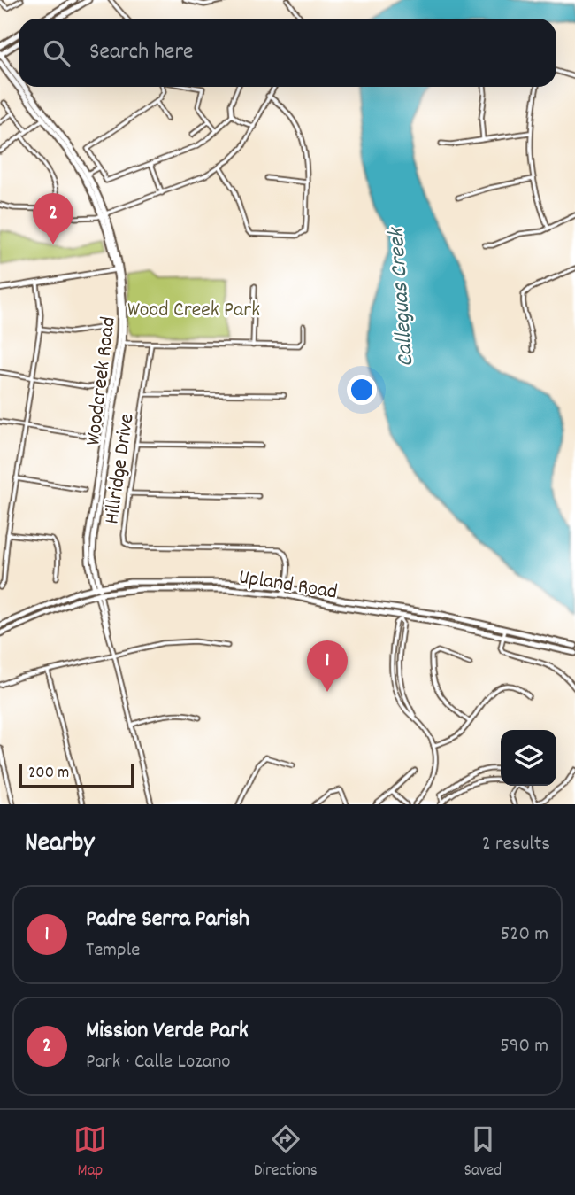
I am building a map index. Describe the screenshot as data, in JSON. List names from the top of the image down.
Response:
{
  "streets": {
    "main road": ["Woodcreek Road", "Upland Road"],
    "street": ["Hillridge Drive"]
  },
  "crossings": [
    ["Woodcreek Road", "Upland Road"],
    ["Hillridge Drive", "Upland Road"]
  ],
  "water": ["Calleguas Creek"],
  "parks": ["Wood Creek Park"],
  "scale_bar": "200 m",
  "page": {
    "search": "Search here",
    "pins": ["2", "1"],
    "scale": "200 m",
    "heading": ["Nearby", "2 results"],
    "list": [
      {
        "mark": "1",
        "name": "Padre Serra Parish",
        "note": "Temple",
        "value": "520 m"
      },
      {
        "mark": "2",
        "name": "Mission Verde Park",
        "note": "Park · Calle Lozano",
        "value": "590 m"
      }
    ],
    "nav": ["Map", "Directions", "Saved"]
  }
}
